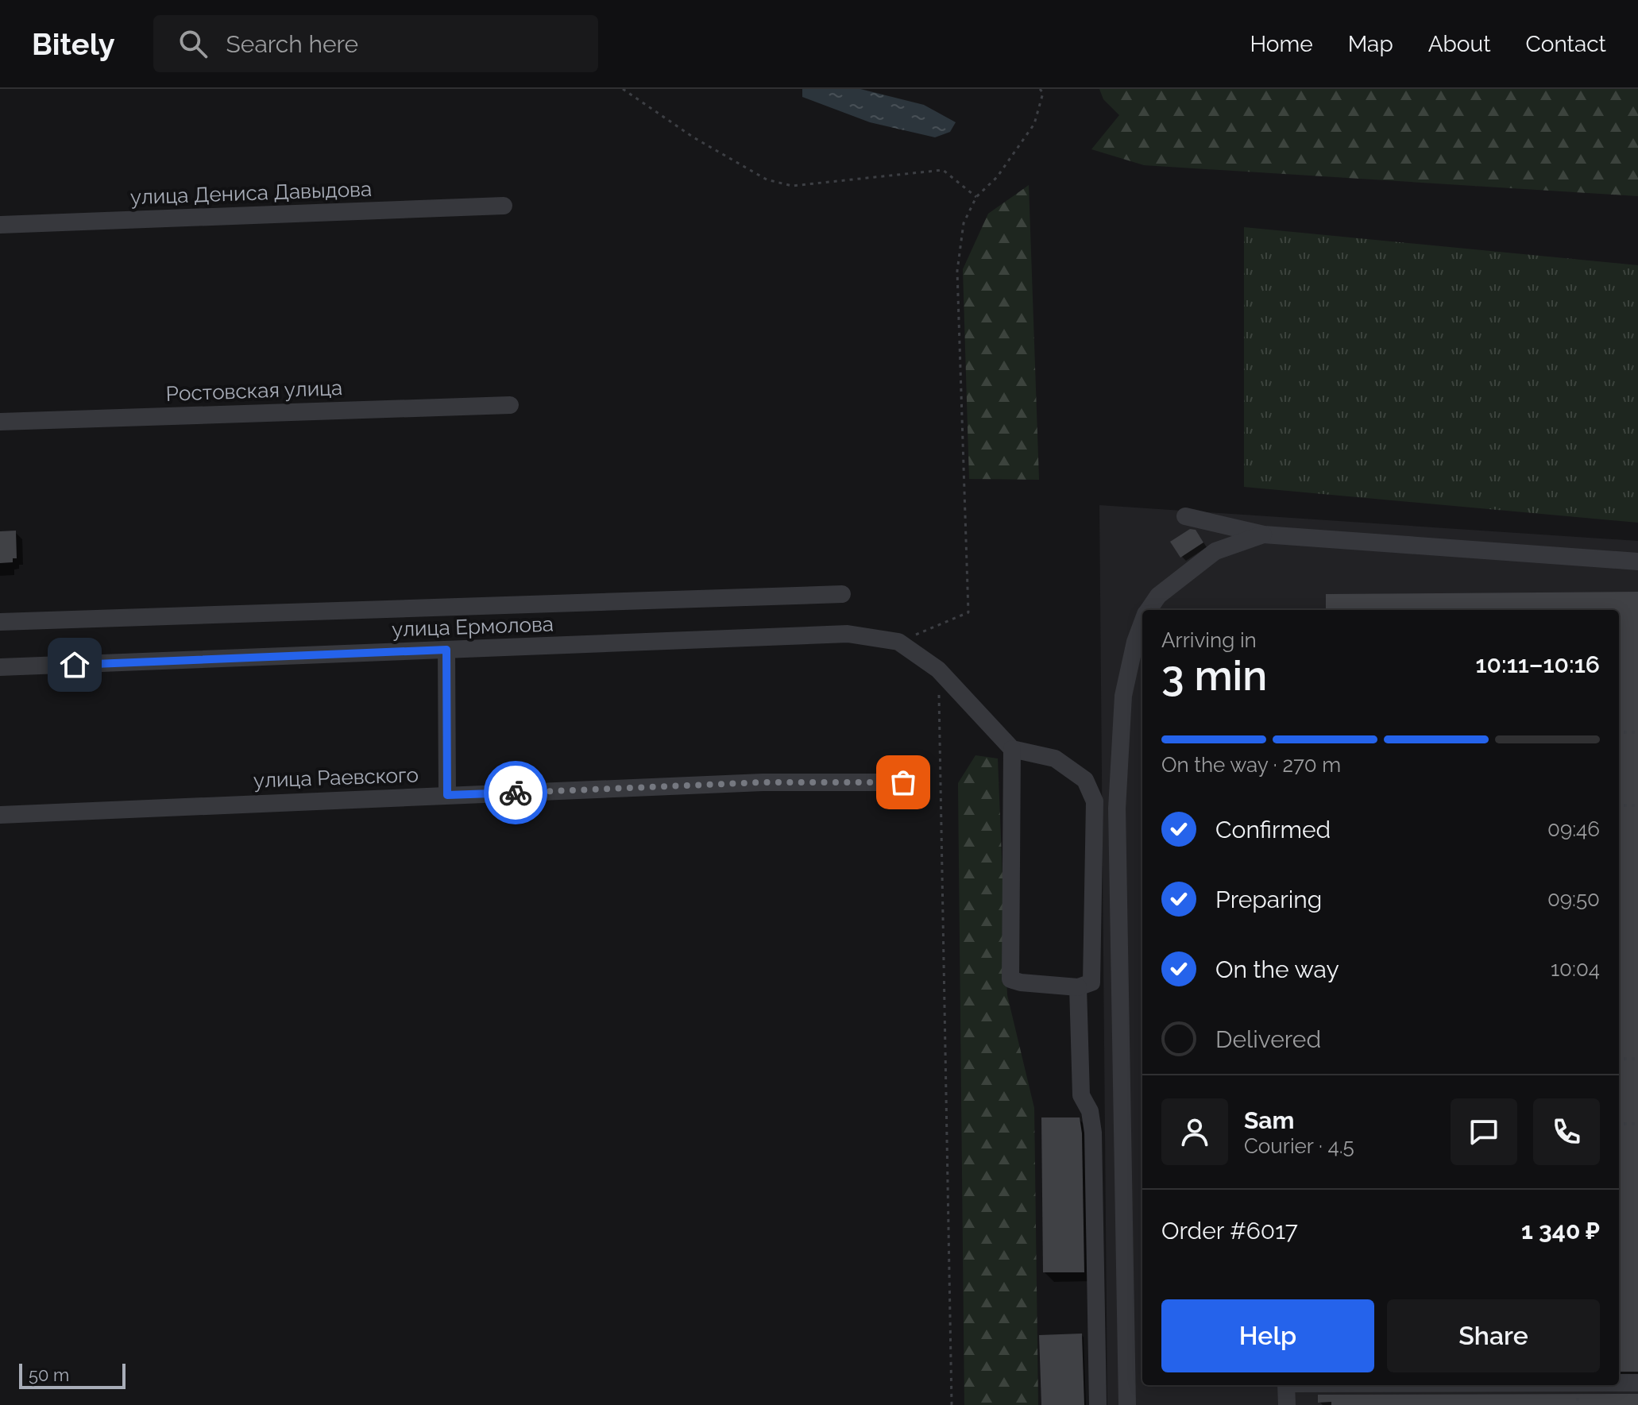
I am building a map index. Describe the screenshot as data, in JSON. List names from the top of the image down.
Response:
{
  "streets": {
    "street": [
      "улица Дениса Давыдова",
      "Ростовская улица",
      "улица Ермолова",
      "улица Раевского"
    ]
  },
  "scale_bar": "50 m",
  "page": {
    "header": "Bitely",
    "search": "Search here",
    "nav": [
      "Home",
      "Map",
      "About",
      "Contact"
    ],
    "heading": ["3 min", "Arriving in", "10:11–10:16"],
    "panel": [
      "Sam",
      "Courier · 4.5",
      "Order #6017",
      "1 340 ₽"
    ],
    "bar": "On the way · 270 m",
    "list": [
      ["Confirmed", "09:46"],
      ["Preparing", "09:50"],
      ["On the way", "10:04"],
      "Delivered"
    ],
    "buttons": ["Help", "Share"],
    "scale": "50 m"
  }
}
